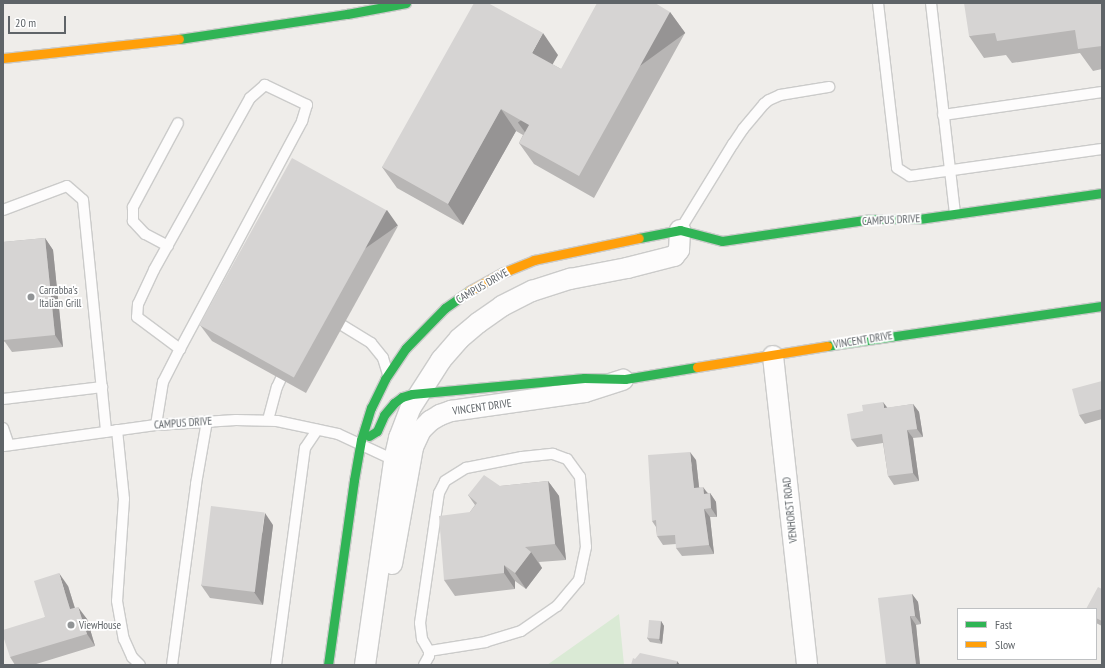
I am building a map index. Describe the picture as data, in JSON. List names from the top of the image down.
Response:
{
  "streets": {
    "main road": ["CAMPUS DRIVE", "VINCENT DRIVE"],
    "street": ["VENHORST ROAD"]
  },
  "crossings": [
    ["CAMPUS DRIVE", "VINCENT DRIVE"],
    ["VINCENT DRIVE", "VENHORST ROAD"]
  ],
  "places": ["Carrabba's Italian Grill", "ViewHouse"],
  "legend": ["Fast", "Slow"],
  "scale_bar": "20 m"
}
